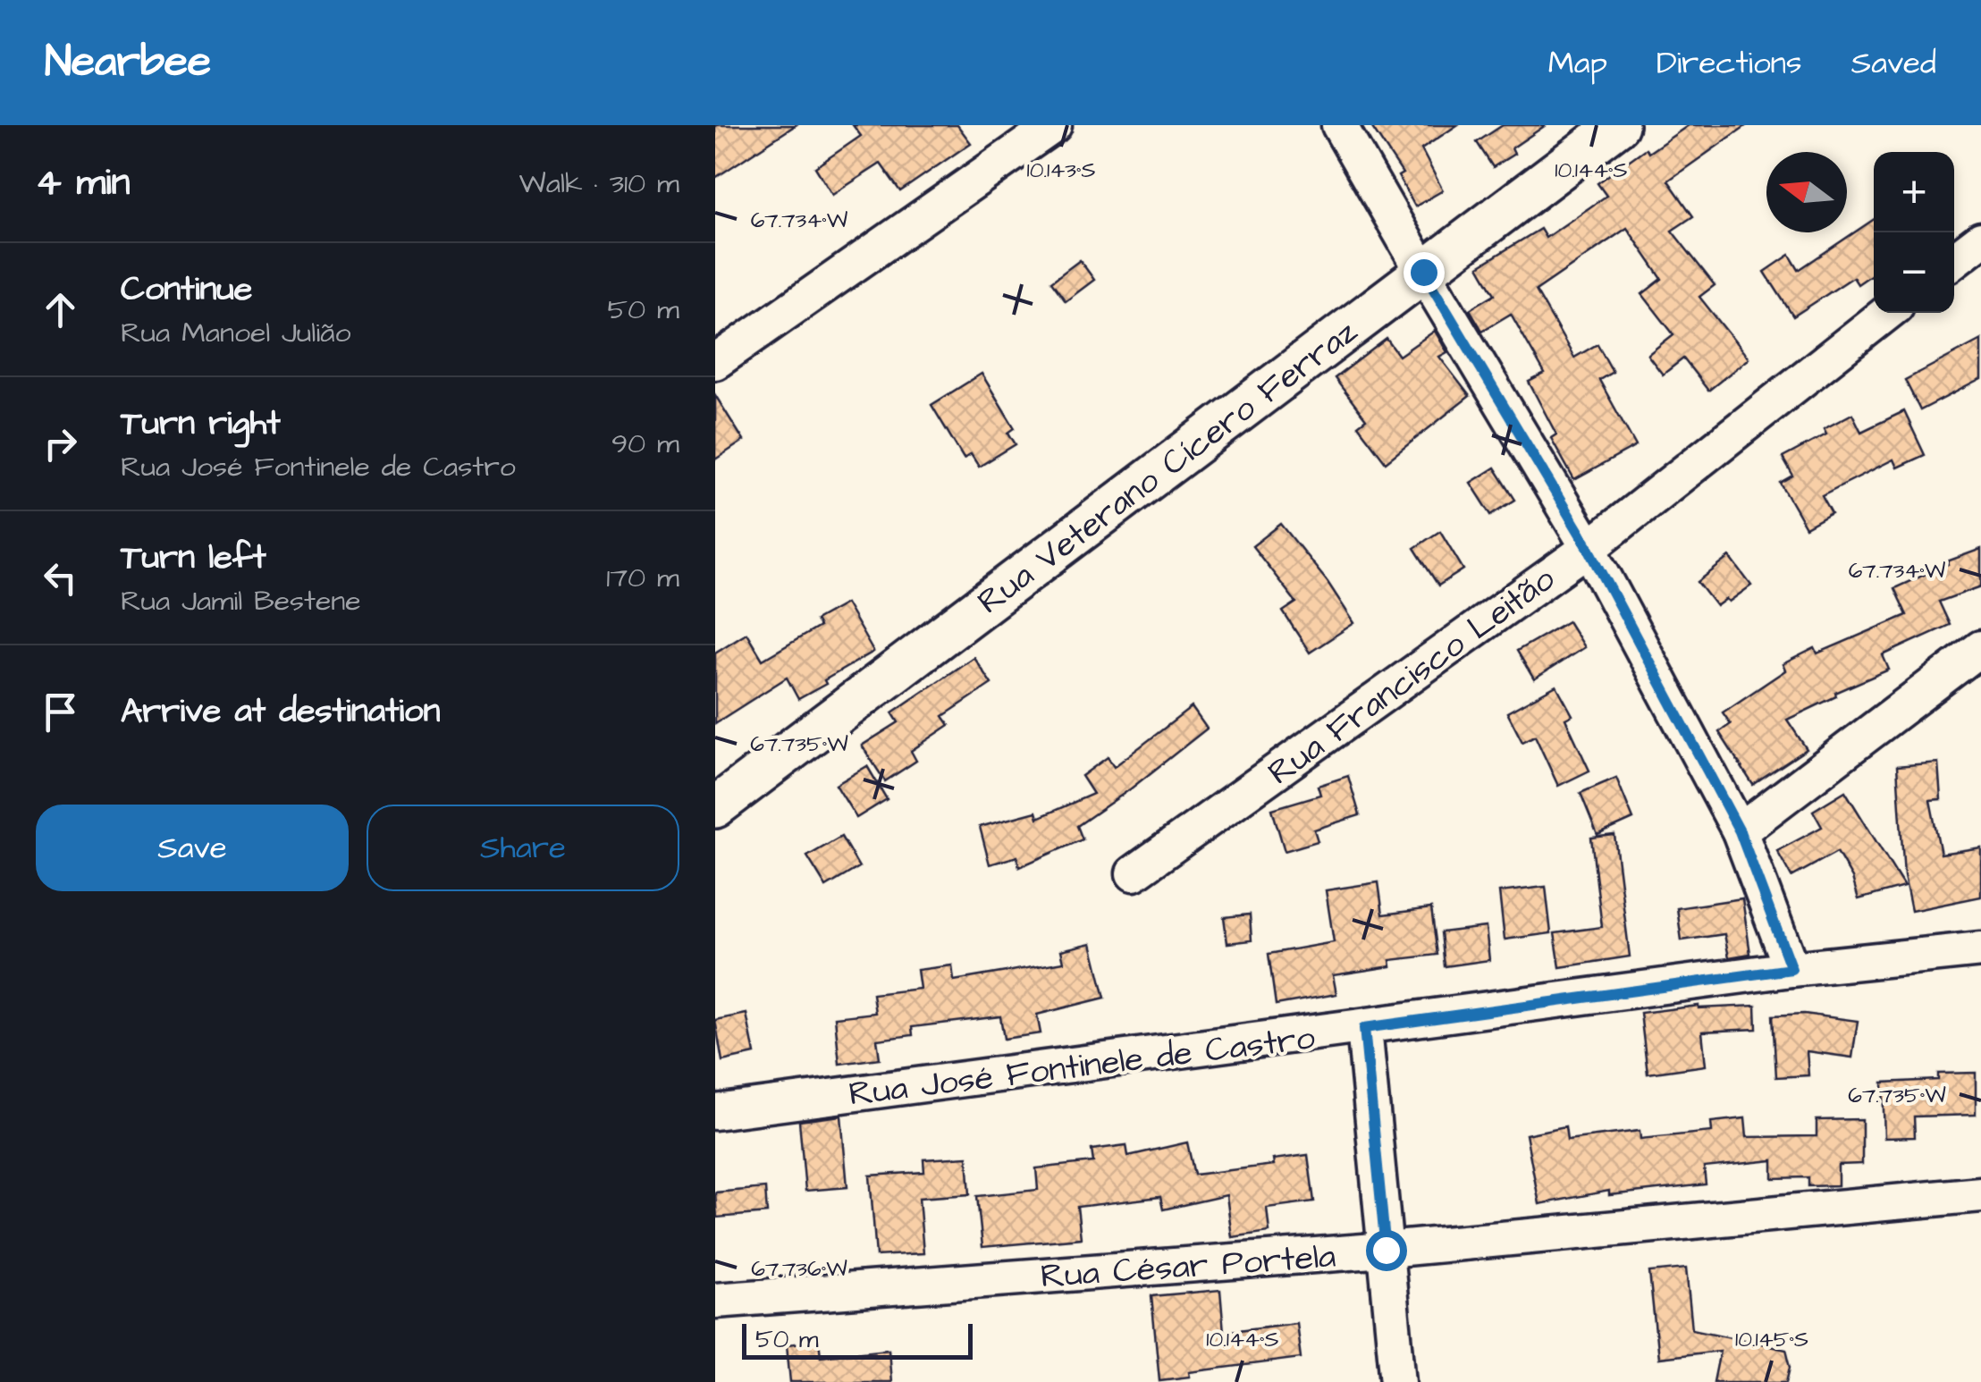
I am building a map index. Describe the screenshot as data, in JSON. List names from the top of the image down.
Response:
{
  "streets": {
    "street": [
      "Rua Veterano Cícero Ferraz",
      "Rua Francisco Leitão",
      "Rua José Fontinele de Castro",
      "Rua César Portela"
    ]
  },
  "scale_bar": "50 m",
  "north": "left",
  "page": {
    "header": "Nearbee",
    "nav": ["Map", "Directions", "Saved"],
    "heading": ["4 min", "Walk · 310 m"],
    "map_buttons": ["+", "−"],
    "list": [
      ["Continue", "Rua Manoel Julião", "50 m"],
      ["Turn right", "Rua José Fontinele de Castro", "90 m"],
      ["Turn left", "Rua Jamil Bestene", "170 m"],
      "Arrive at destination"
    ],
    "buttons": ["Save", "Share"],
    "scale": "50 m"
  },
  "coordinates": [
    "10.143°S",
    "10.144°S",
    "67.734°W",
    "67.735°W",
    "67.736°W",
    "10.145°S"
  ]
}
